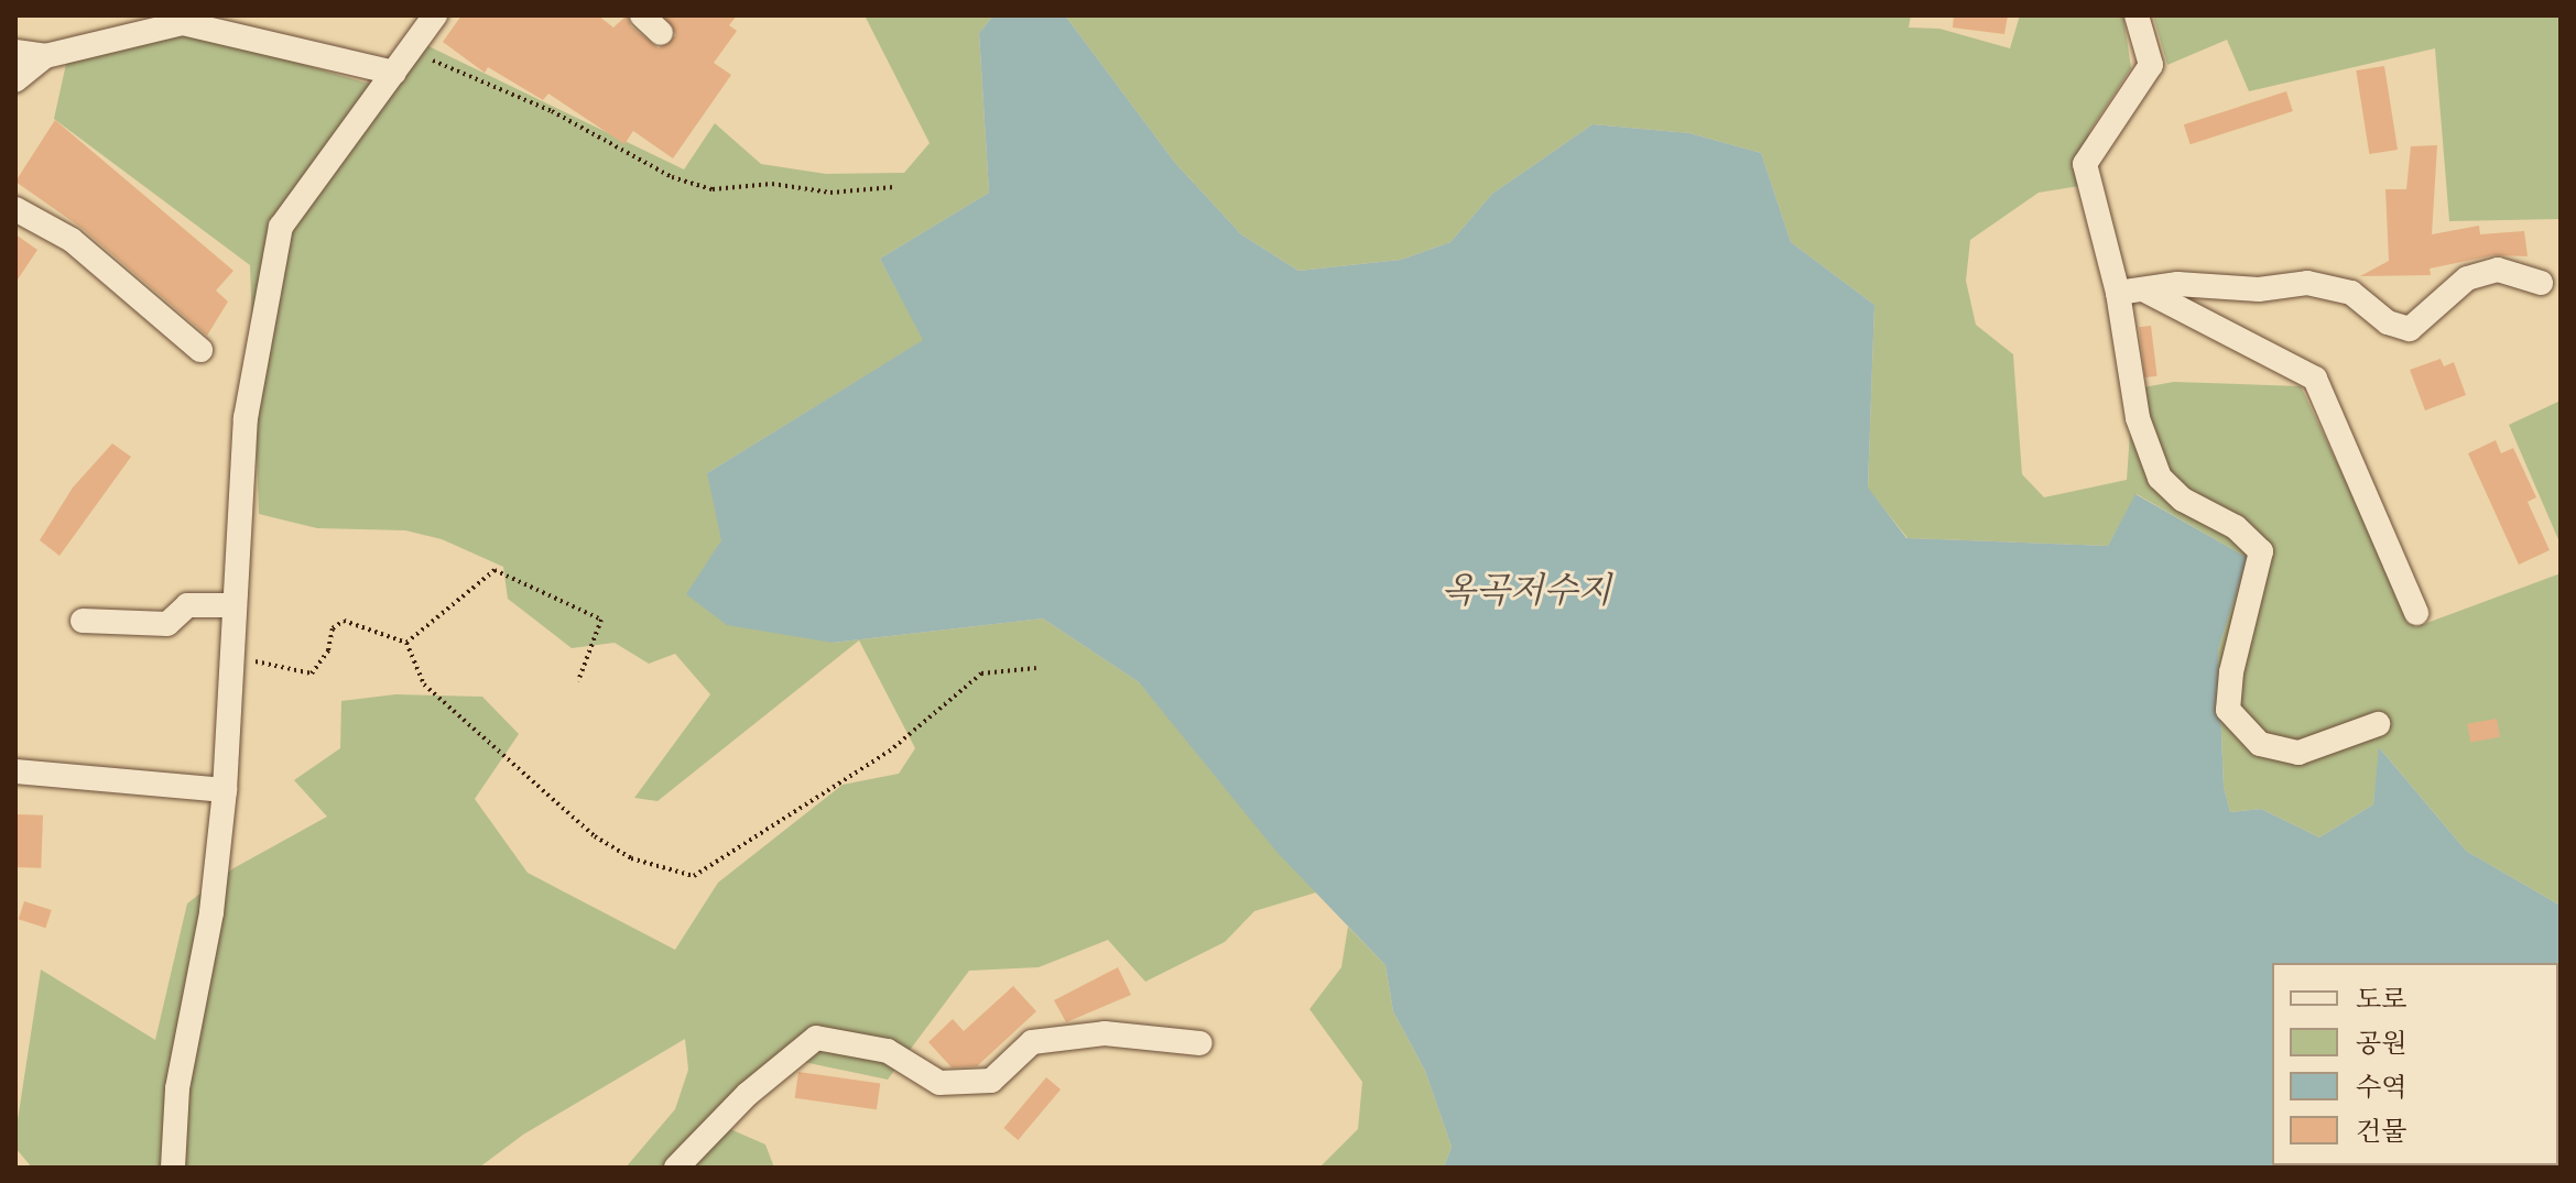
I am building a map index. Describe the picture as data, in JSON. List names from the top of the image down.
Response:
{
  "water": ["옥곡저수지"],
  "legend": [
    "도로",
    "공원",
    "수역",
    "건물"
  ]
}
